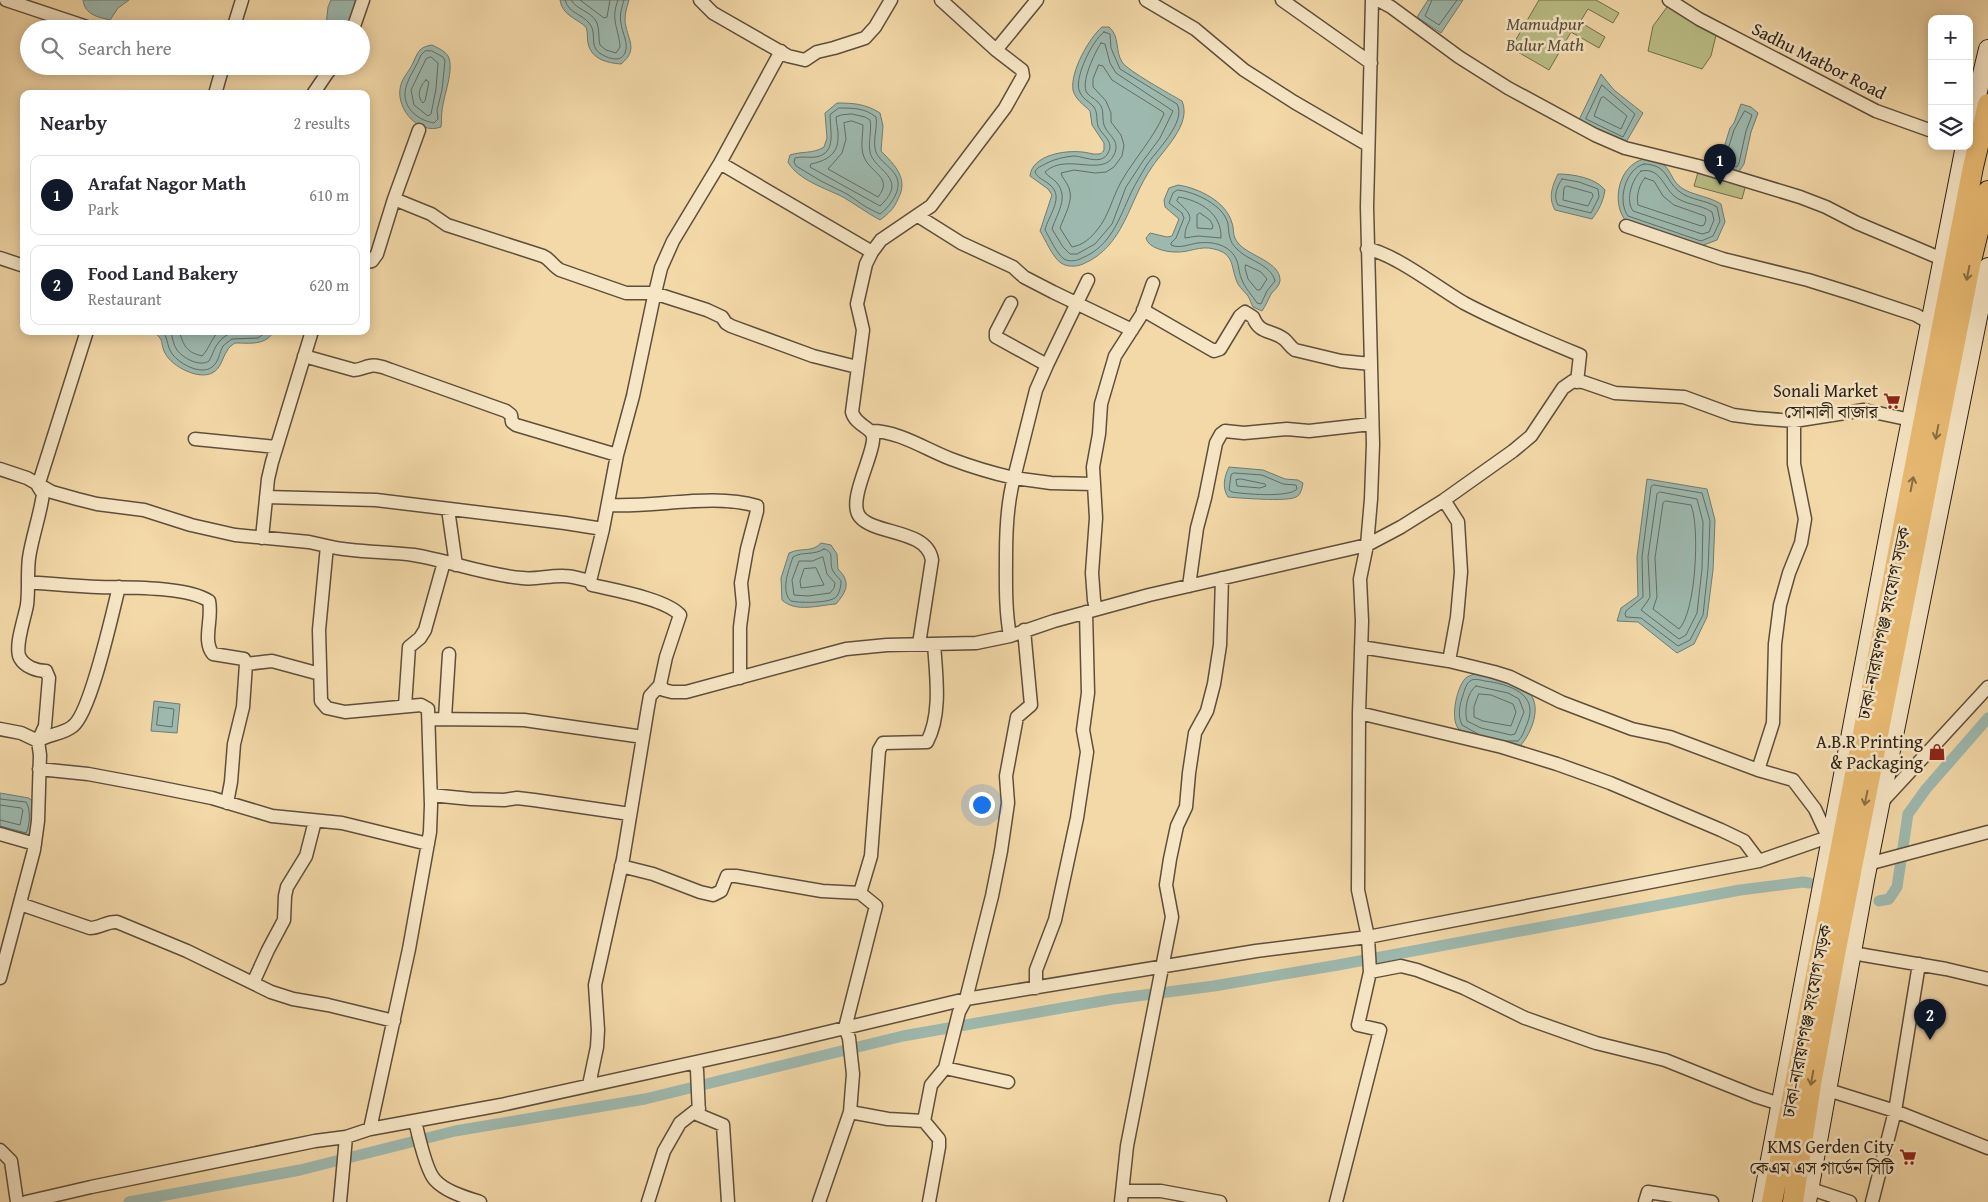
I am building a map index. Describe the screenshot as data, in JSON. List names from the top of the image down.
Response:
{
  "streets": {
    "main road": ["ঢাকা-নারায়ণগঞ্জ সংযোগ সড়ক"],
    "street": ["Sadhu Matbor Road"]
  },
  "parks": ["Mamudpur Balur Math"],
  "places": {
    "supermarket": ["Sonali Market সোনালী বাজার", "KMS Gerden City কেএম এস গার্ডেন সিটি"],
    "shop": ["A.B.R Printing & Packaging"]
  },
  "page": {
    "map_buttons": ["+", "−"],
    "search": "Search here",
    "heading": ["Nearby", "2 results"],
    "pins": ["1", "2"],
    "list": [
      {
        "mark": "1",
        "name": "Arafat Nagor Math",
        "note": "Park",
        "value": "610 m"
      },
      {
        "mark": "2",
        "name": "Food Land Bakery",
        "note": "Restaurant",
        "value": "620 m"
      }
    ]
  }
}
